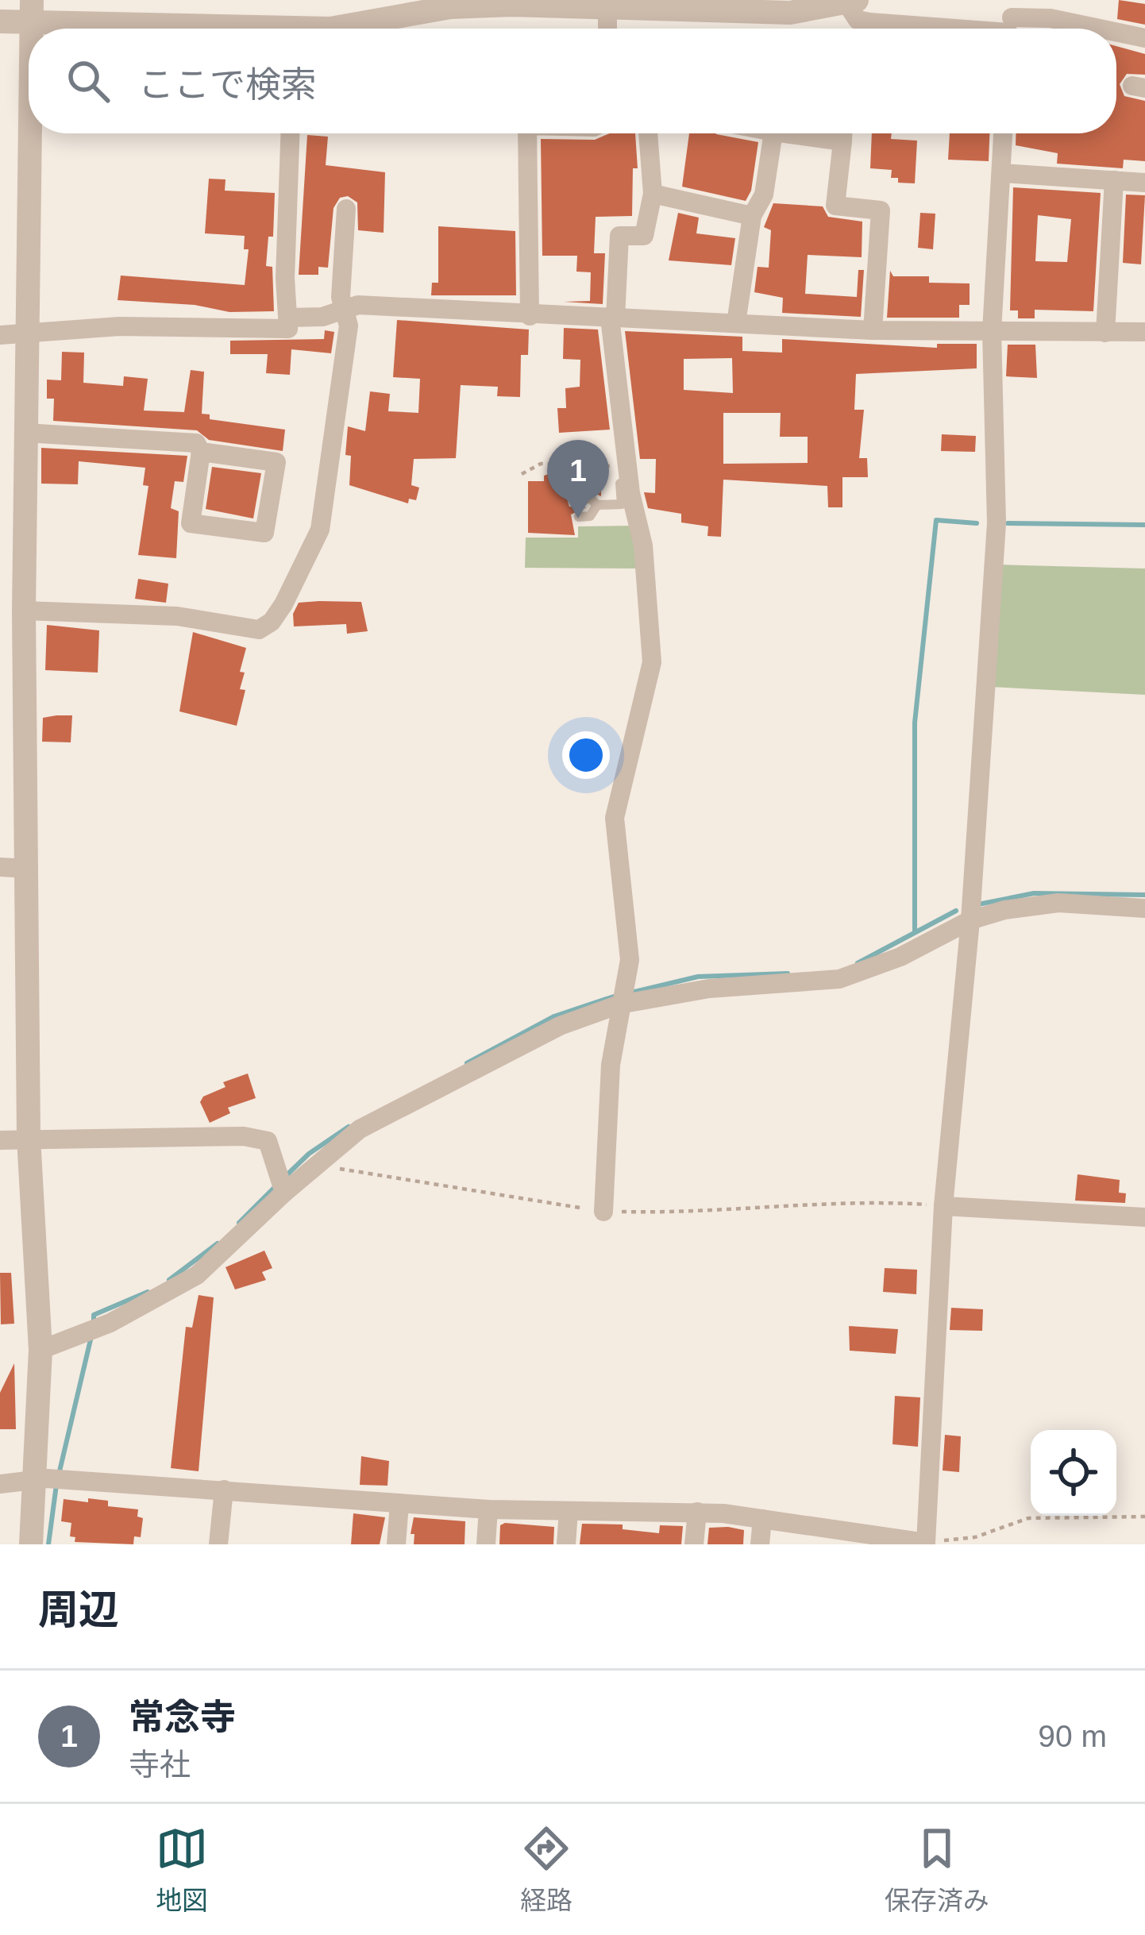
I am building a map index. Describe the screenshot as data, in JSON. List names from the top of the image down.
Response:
{
  "page": {
    "search": "ここで検索",
    "pins": "1",
    "heading": "周辺",
    "list": [
      {
        "mark": "1",
        "name": "常念寺",
        "note": "寺社",
        "value": "90 m"
      }
    ],
    "nav": ["地図", "経路", "保存済み"]
  }
}
